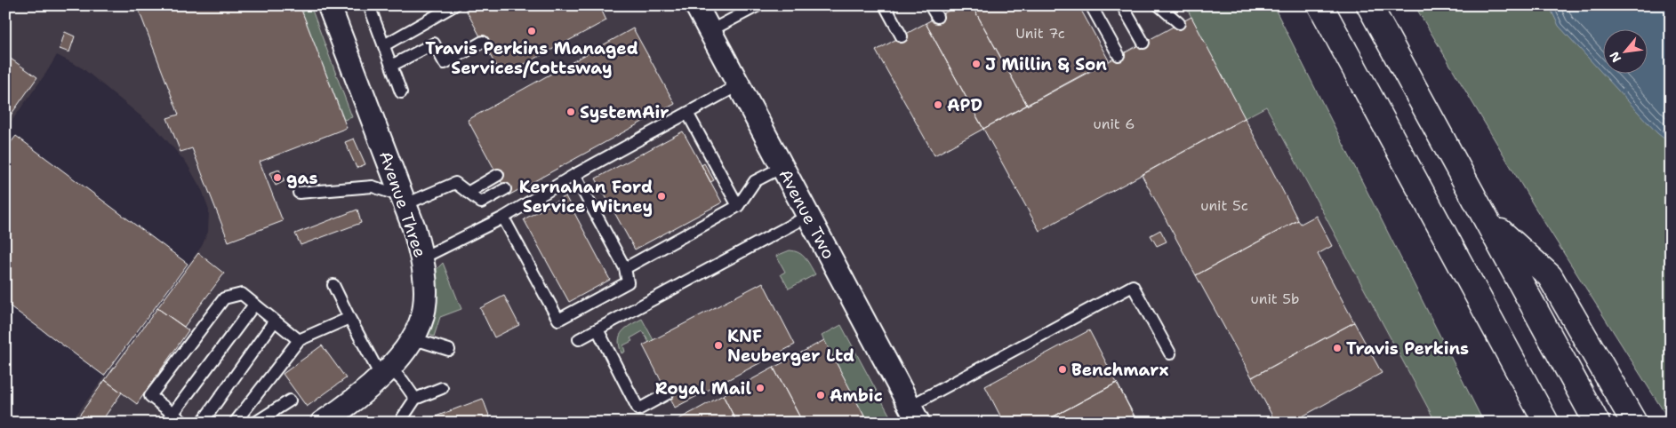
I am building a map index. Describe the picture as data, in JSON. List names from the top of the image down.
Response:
{
  "streets": {
    "street": ["Avenue Three", "Avenue Two"]
  },
  "places": [
    "Travis Perkins Managed Services/Cottsway",
    "J Millin & Son",
    "APD",
    "SystemAir",
    "gas",
    "Kernahan Ford Service Witney",
    "KNF Neuberger Ltd",
    "Travis Perkins",
    "Benchmarx",
    "Royal Mail",
    "Ambic"
  ],
  "house_numbers": [
    "Unit 7c",
    "unit 6",
    "unit 5c",
    "unit 5b"
  ],
  "north": "bottom left"
}
